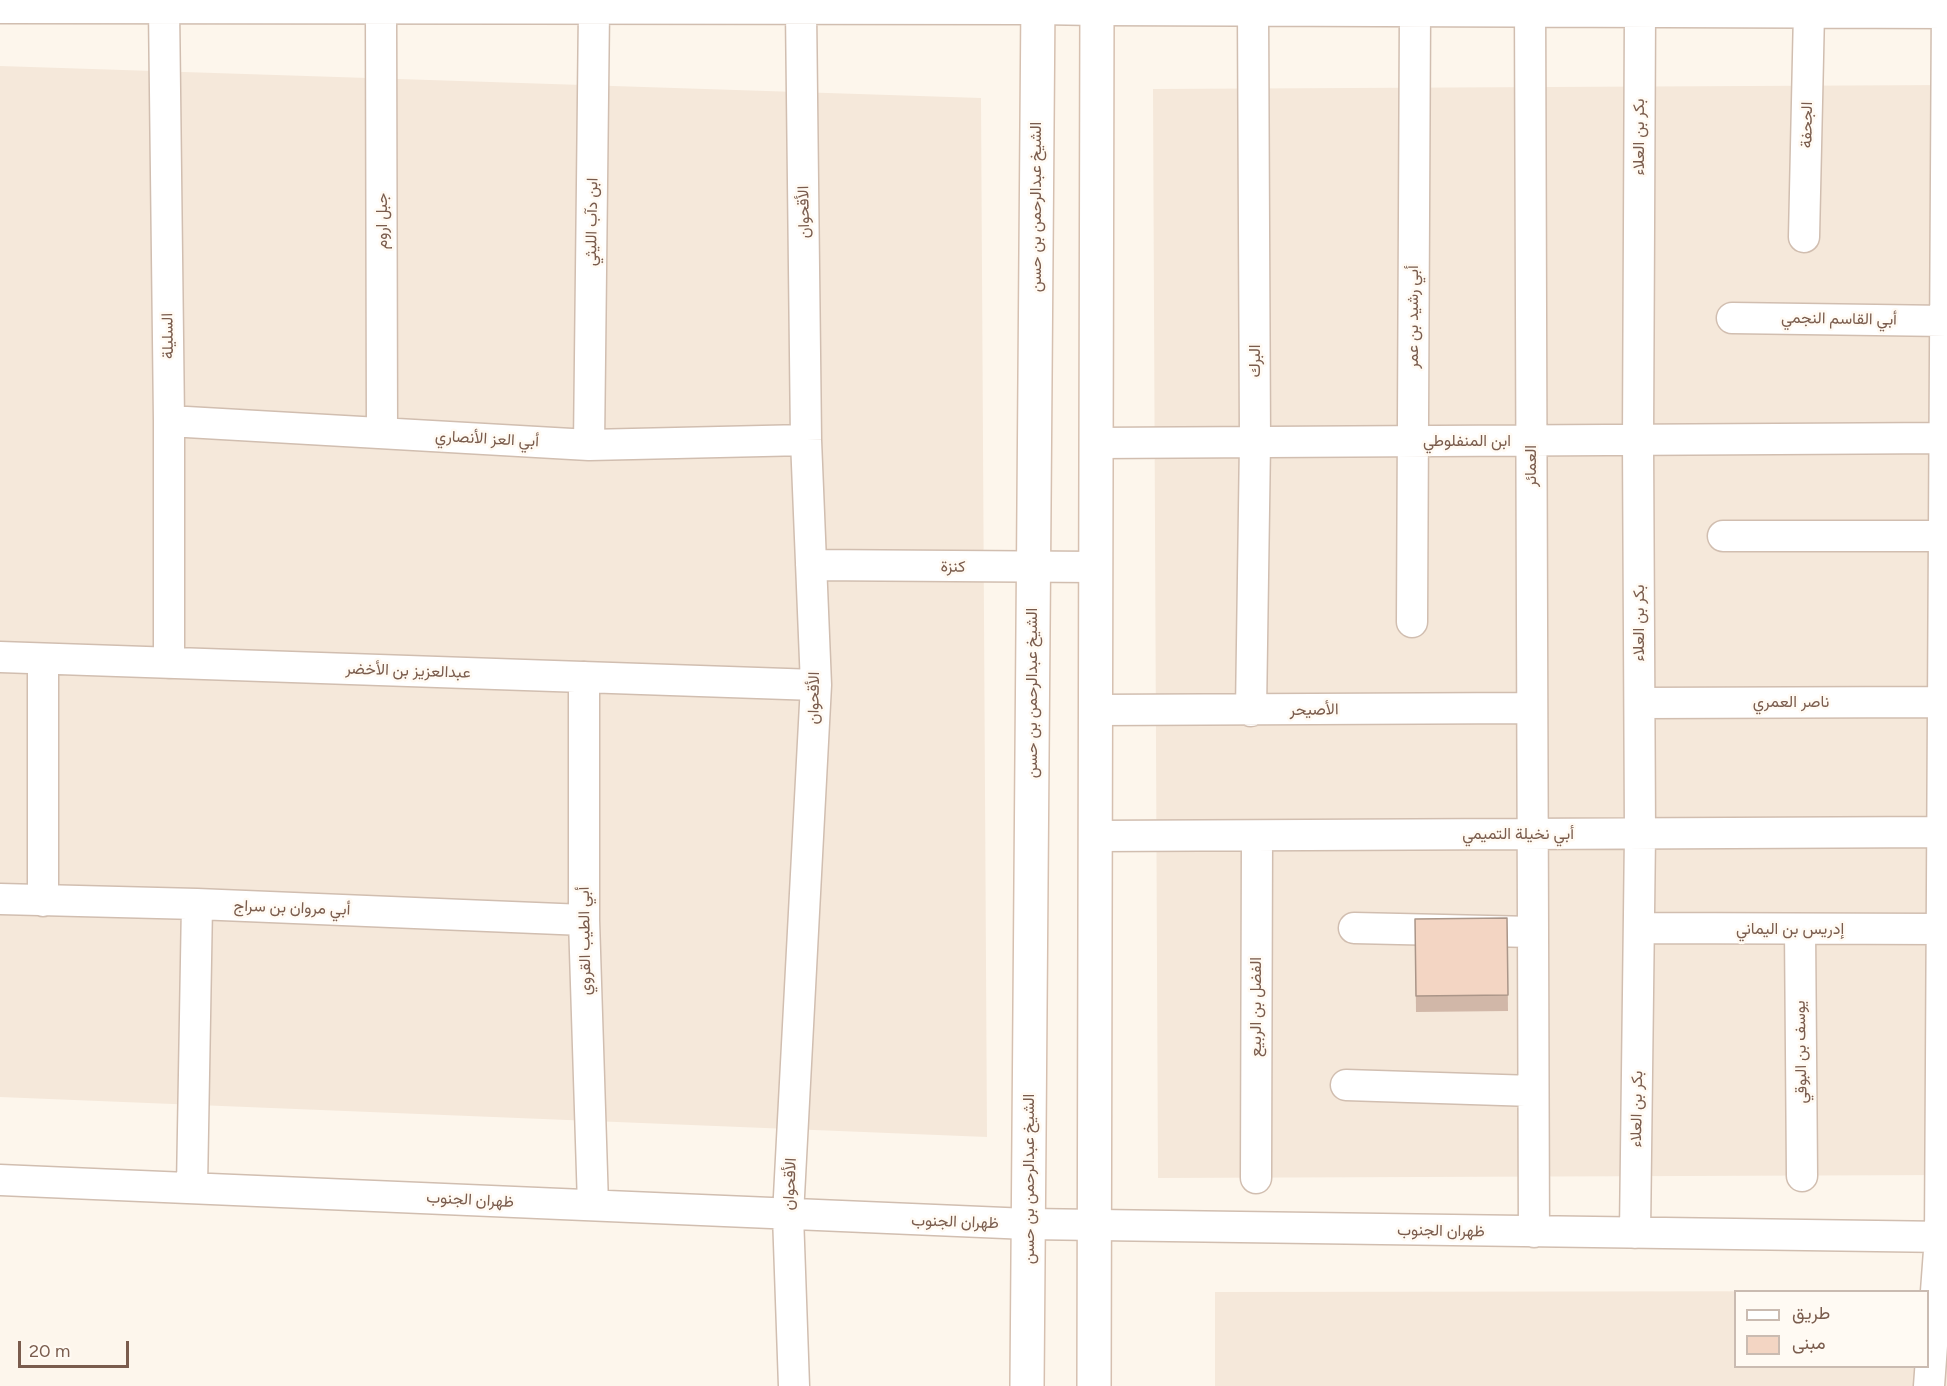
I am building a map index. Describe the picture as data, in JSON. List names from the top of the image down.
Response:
{
  "streets": {
    "street": [
      "الجحفة",
      "بكر بن العلاء",
      "الشيخ عبدالرحمن بن حسن",
      "الأقحوان",
      "جبل اروم",
      "ابن دآب الليثي",
      "أبي رشيد بن عمر",
      "أبي القاسم النجمي",
      "السليلة",
      "البرك",
      "أبي العز الأنصاري",
      "ابن المنفلوطي",
      "العمائر",
      "كنزة",
      "عبدالعزيز بن الأخضر",
      "ناصر العمري",
      "الأصيحر",
      "أبي نخيلة التميمي",
      "أبي مروان بن سراج",
      "إدريس بن اليماني",
      "أبي الطيب القروي",
      "الفضل بن الربيع",
      "يوسف بن البوقي",
      "ظهران الجنوب"
    ]
  },
  "crossings": [
    ["بكر بن العلاء", "ابن المنفلوطي"],
    ["بكر بن العلاء", "ناصر العمري"],
    ["بكر بن العلاء", "أبي نخيلة التميمي"],
    ["بكر بن العلاء", "إدريس بن اليماني"],
    ["بكر بن العلاء", "ظهران الجنوب"],
    ["الشيخ عبدالرحمن بن حسن", "كنزة"],
    ["الشيخ عبدالرحمن بن حسن", "ظهران الجنوب"],
    ["الأقحوان", "أبي العز الأنصاري"],
    ["الأقحوان", "كنزة"],
    ["الأقحوان", "عبدالعزيز بن الأخضر"],
    ["الأقحوان", "ظهران الجنوب"],
    ["جبل اروم", "أبي العز الأنصاري"],
    ["ابن دآب الليثي", "أبي العز الأنصاري"],
    ["أبي رشيد بن عمر", "ابن المنفلوطي"],
    ["السليلة", "أبي العز الأنصاري"],
    ["السليلة", "عبدالعزيز بن الأخضر"],
    ["البرك", "ابن المنفلوطي"],
    ["البرك", "الأصيحر"],
    ["ابن المنفلوطي", "العمائر"],
    ["العمائر", "الأصيحر"],
    ["العمائر", "أبي نخيلة التميمي"],
    ["العمائر", "ظهران الجنوب"],
    ["عبدالعزيز بن الأخضر", "أبي الطيب القروي"],
    ["أبي نخيلة التميمي", "الفضل بن الربيع"],
    ["أبي مروان بن سراج", "أبي الطيب القروي"],
    ["إدريس بن اليماني", "يوسف بن البوقي"],
    ["أبي الطيب القروي", "ظهران الجنوب"]
  ],
  "legend": ["طريق", "مبنى"],
  "scale_bar": "20 m"
}
